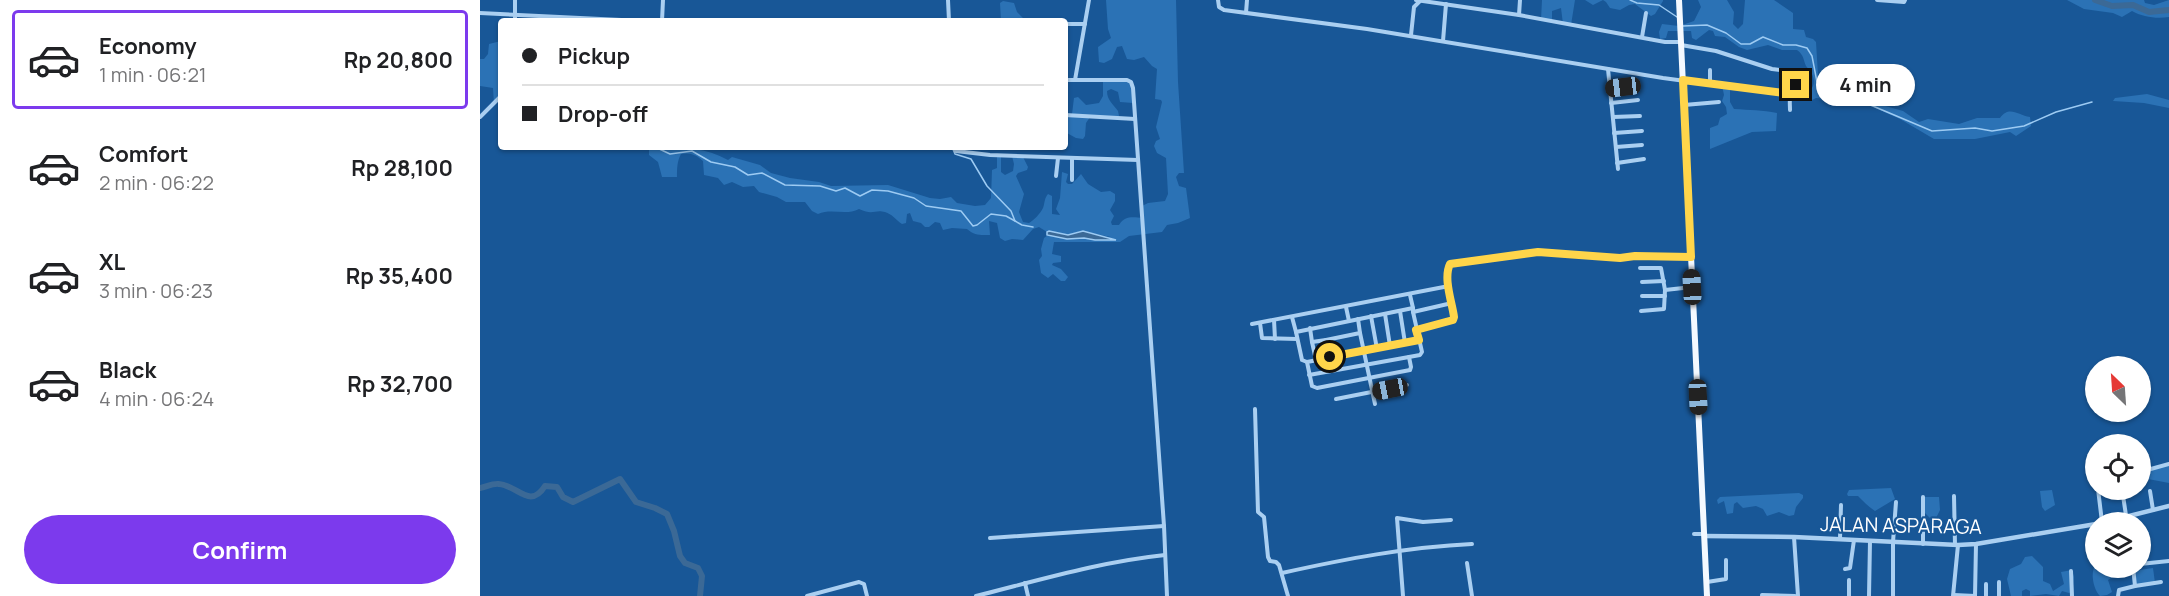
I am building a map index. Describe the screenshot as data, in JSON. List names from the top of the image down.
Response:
{
  "streets": {
    "street": ["JALAN ASPARAGA"]
  },
  "north": "top left",
  "page": {
    "list": [
      {
        "name": "Economy",
        "note": "1 min · 06:21",
        "value": "Rp 20,800"
      },
      {
        "name": "Comfort",
        "note": "2 min · 06:22",
        "value": "Rp 28,100"
      },
      {
        "name": "XL",
        "note": "3 min · 06:23",
        "value": "Rp 35,400"
      },
      {
        "name": "Black",
        "note": "4 min · 06:24",
        "value": "Rp 32,700"
      }
    ],
    "banner": ["Pickup", "Drop-off"],
    "bubble": "4 min",
    "buttons": "Confirm"
  }
}
